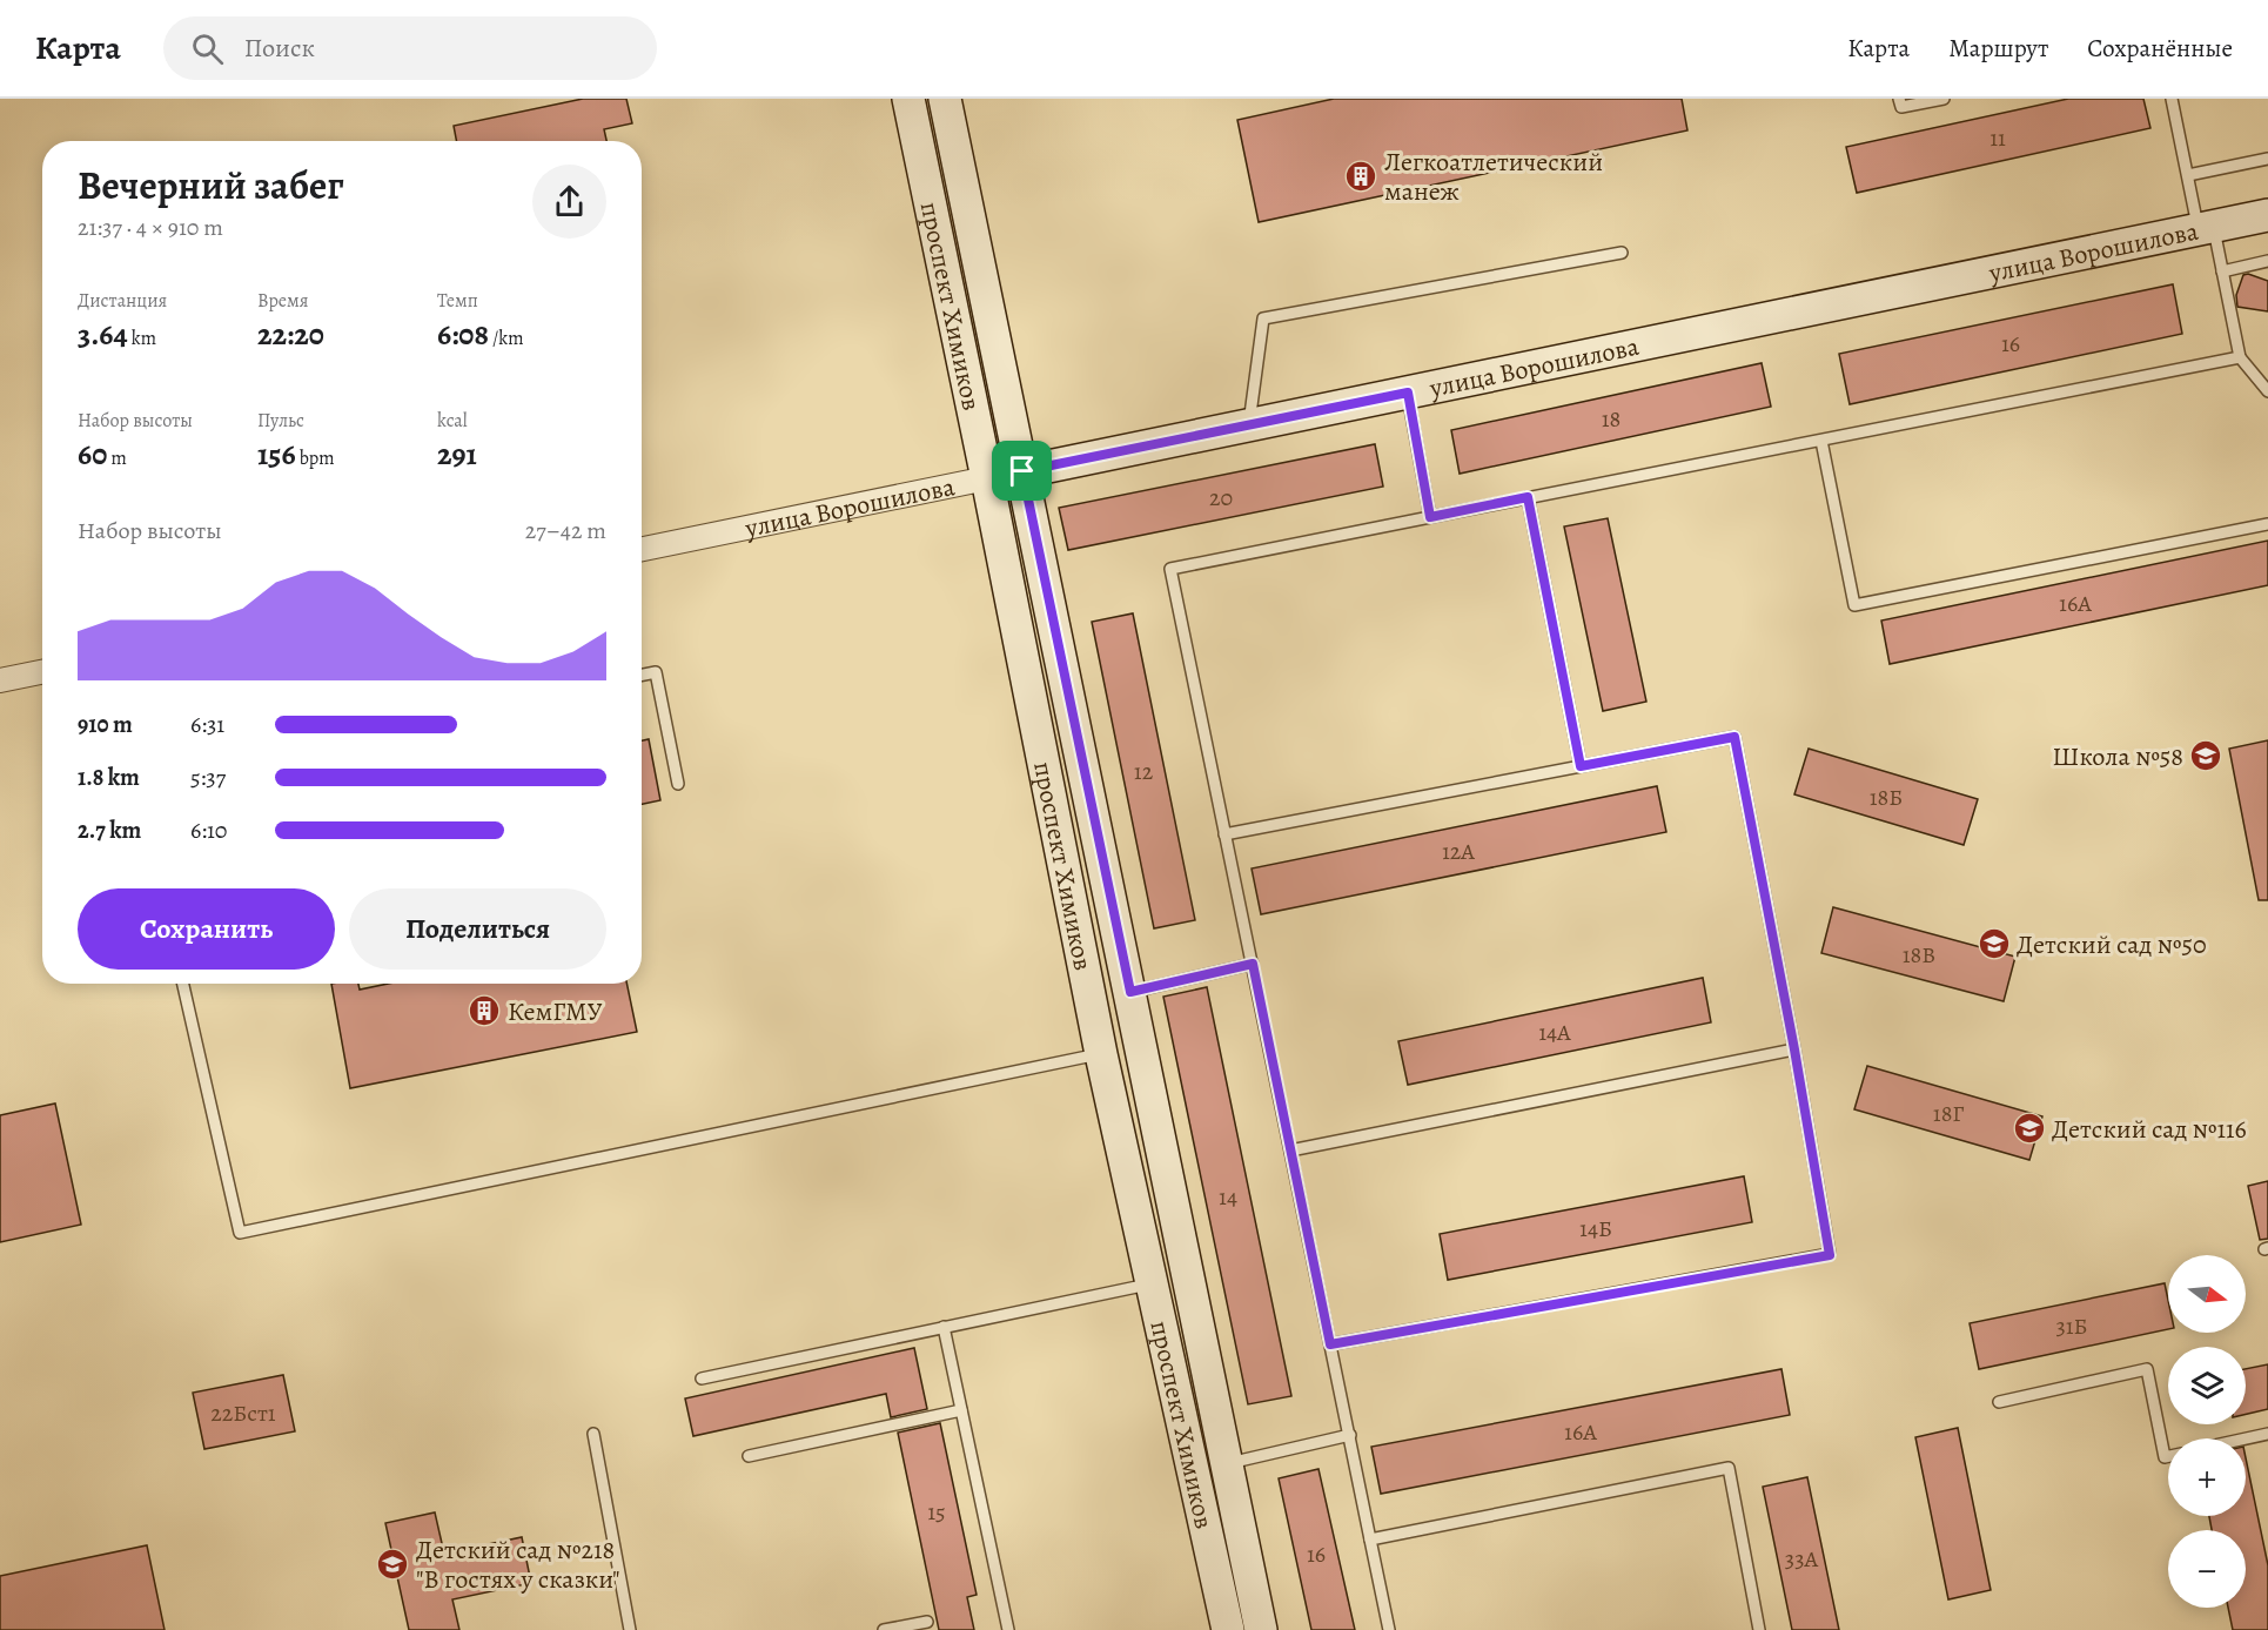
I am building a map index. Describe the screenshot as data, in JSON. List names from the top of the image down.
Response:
{
  "streets": {
    "main road": ["улица Ворошилова", "проспект Химиков"]
  },
  "crossings": [
    ["улица Ворошилова", "проспект Химиков"]
  ],
  "places": {
    "building": ["Легкоатлетический манеж", "КемГМУ"],
    "school or university": [
      "Школа №58",
      "Детский сад №50",
      "Детский сад №116",
      "Детский сад №218 \"В гостях у сказки\""
    ]
  },
  "house_numbers": [
    "11",
    "16",
    "18",
    "20",
    "16А",
    "12",
    "18Б",
    "12А",
    "18В",
    "14А",
    "18Г",
    "14",
    "14Б",
    "31Б",
    "22Бст1",
    "16А",
    "15",
    "16",
    "33А"
  ],
  "north": "right",
  "page": {
    "header": "Карта",
    "search": "Поиск",
    "nav": ["Карта", "Маршрут", "Сохранённые"],
    "heading": ["Вечерний забег", "21:37 · 4 × 910 m"],
    "stats": [
      ["Дистанция", "3.64 km"],
      ["Время", "22:20"],
      ["Темп", "6:08 /km"],
      ["Набор высоты", "60 m"],
      ["Пульс", "156 bpm"],
      ["kcal", "291"]
    ],
    "chart": ["Набор высоты", "27–42 m"],
    "list": [
      {
        "name": "910 m",
        "note": "6:31"
      },
      {
        "name": "1.8 km",
        "note": "5:37"
      },
      {
        "name": "2.7 km",
        "note": "6:10"
      }
    ],
    "buttons": ["Сохранить", "Поделиться"],
    "map_buttons": ["+", "−"]
  }
}
